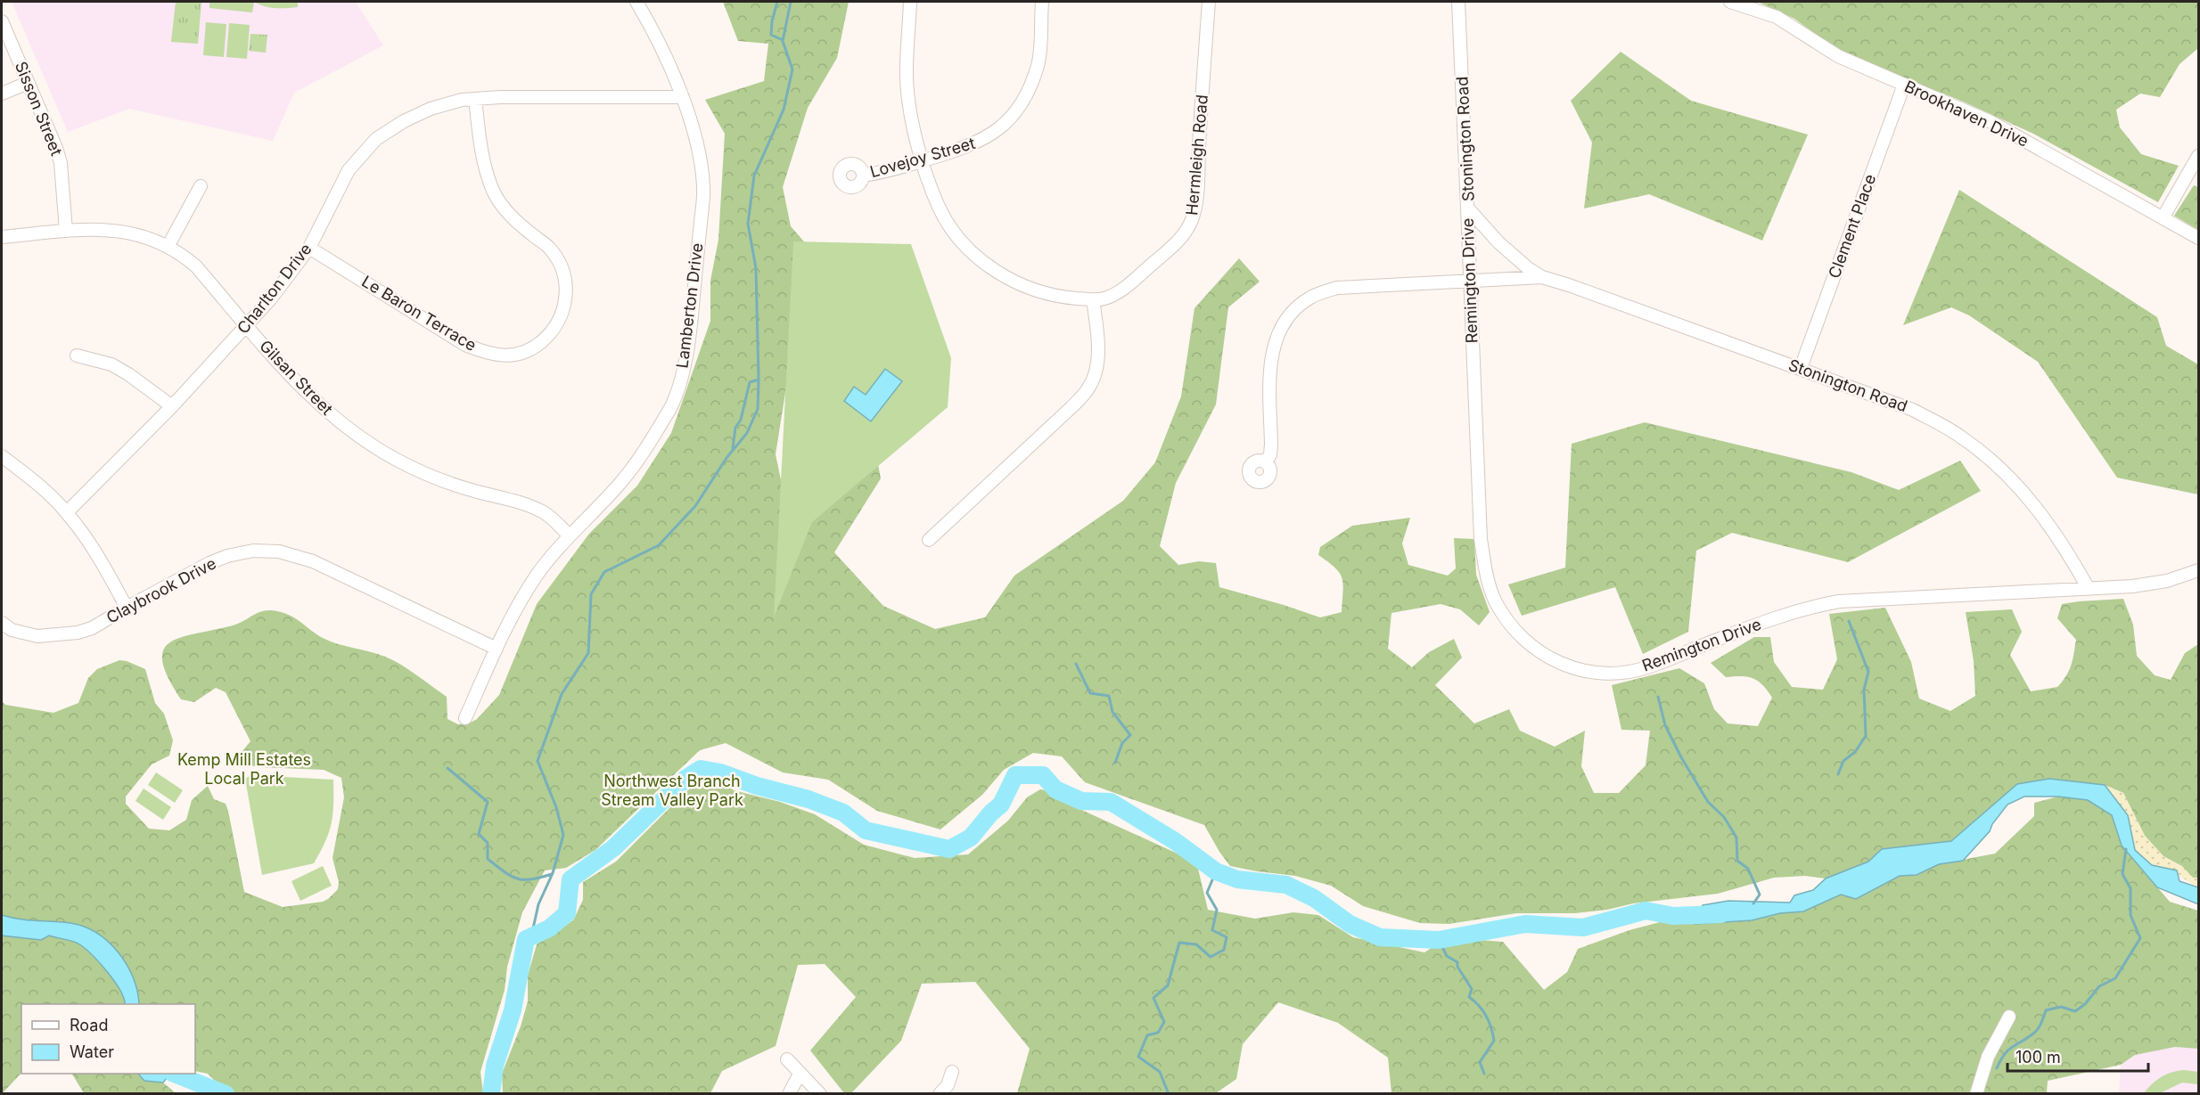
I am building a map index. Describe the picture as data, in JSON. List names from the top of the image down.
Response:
{
  "streets": {
    "street": [
      "Sisson Street",
      "Brookhaven Drive",
      "Stonington Road",
      "Hermleigh Road",
      "Lovejoy Street",
      "Clement Place",
      "Remington Drive",
      "Charlton Drive",
      "Lamberton Drive",
      "Le Baron Terrace",
      "Gilsan Street",
      "Claybrook Drive"
    ]
  },
  "crossings": [
    ["Sisson Street", "Gilsan Street"],
    ["Brookhaven Drive", "Clement Place"],
    ["Stonington Road", "Clement Place"],
    ["Stonington Road", "Remington Drive"],
    ["Charlton Drive", "Lamberton Drive"],
    ["Charlton Drive", "Le Baron Terrace"],
    ["Charlton Drive", "Gilsan Street"],
    ["Lamberton Drive", "Gilsan Street"],
    ["Lamberton Drive", "Claybrook Drive"]
  ],
  "parks": ["Kemp Mill Estates Local Park", "Northwest Branch Stream Valley Park"],
  "legend": ["Road", "Water"],
  "scale_bar": "100 m"
}
